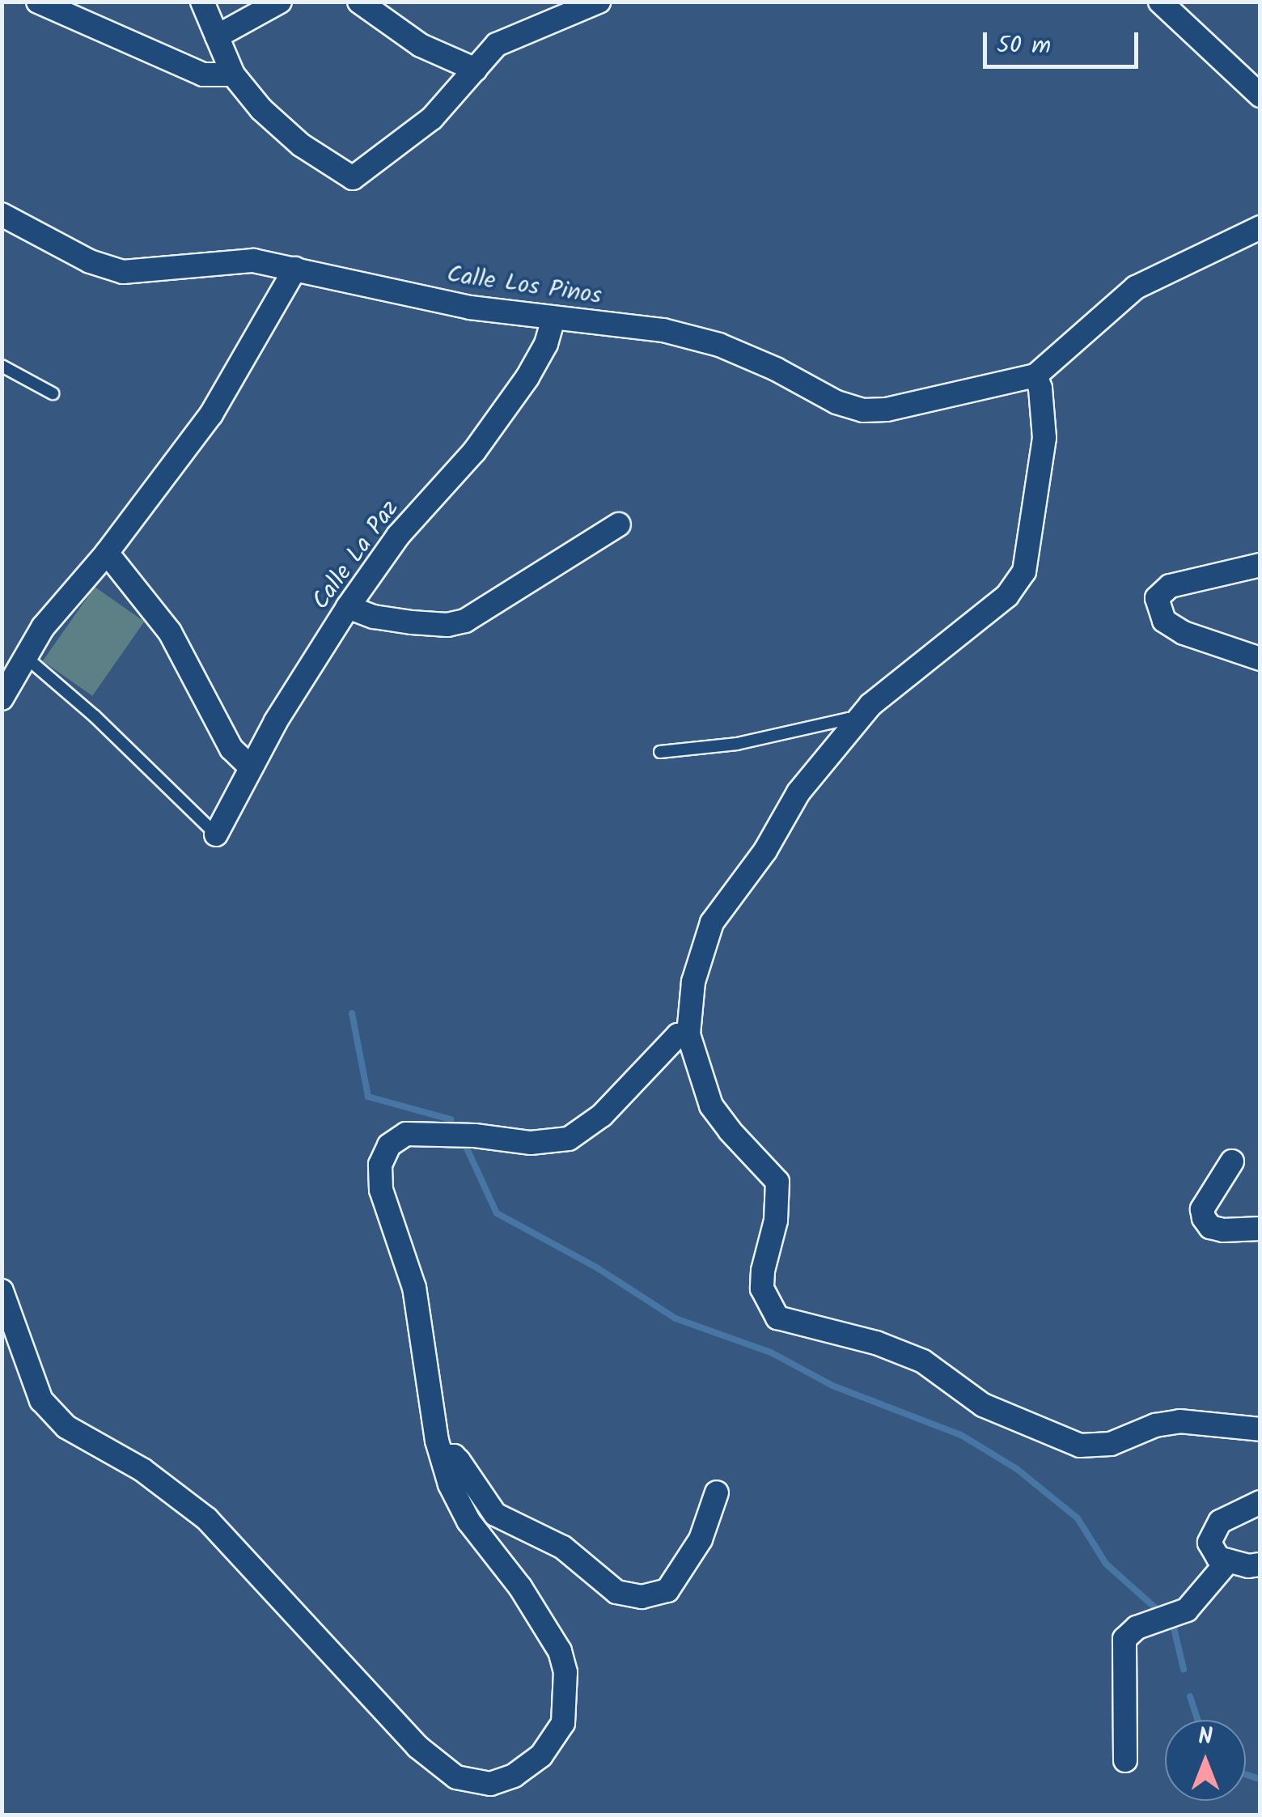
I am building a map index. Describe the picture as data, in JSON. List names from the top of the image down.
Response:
{
  "streets": {
    "street": ["Calle Los Pinos", "Calle La Paz"]
  },
  "crossings": [
    ["Calle Los Pinos", "Calle La Paz"]
  ],
  "scale_bar": "50 m",
  "north": "top"
}
